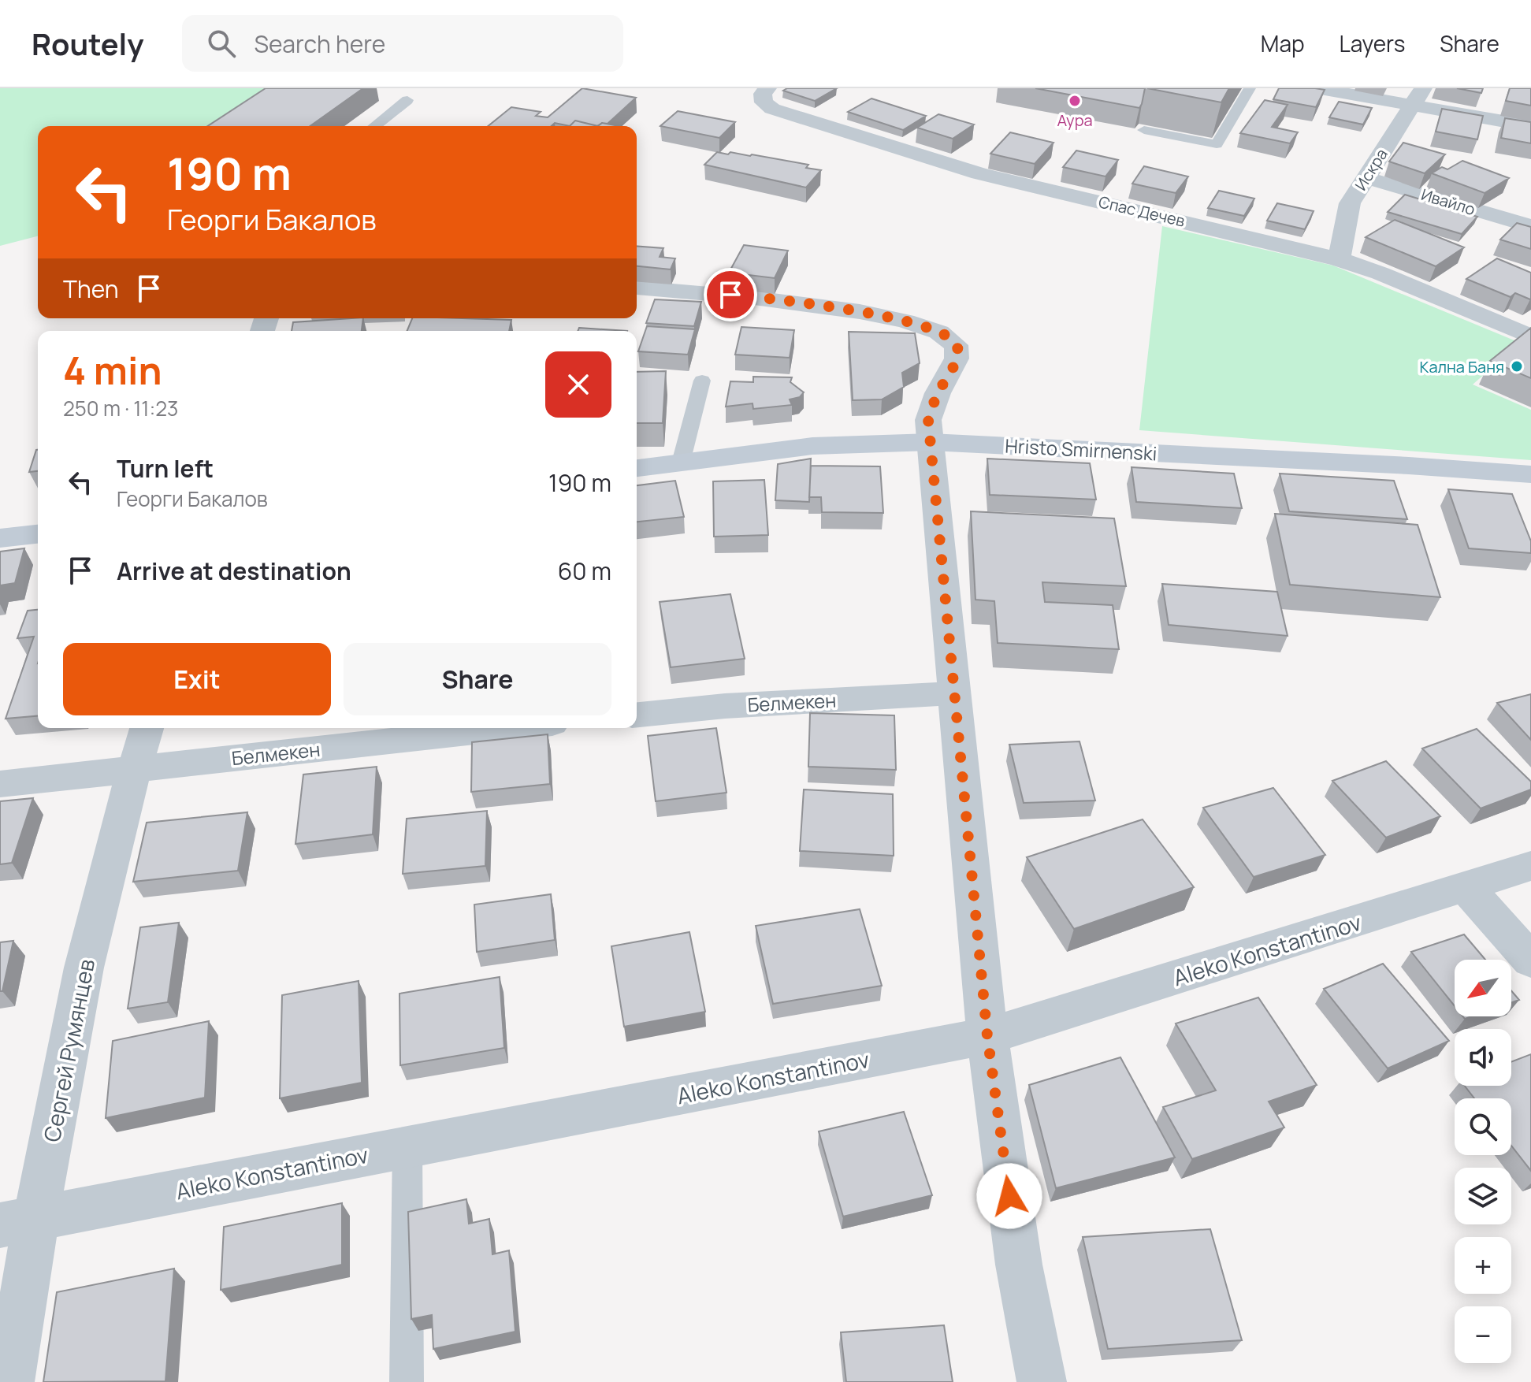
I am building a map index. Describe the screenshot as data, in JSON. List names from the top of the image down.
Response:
{
  "streets": {
    "street": [
      "Искра",
      "Ивайло",
      "Спас Дечев",
      "Hristo Smirnenski",
      "Белмекен",
      "Aleko Konstantinov",
      "Сергей Румянцев"
    ]
  },
  "crossings": [
    ["Искра", "Ивайло"],
    ["Искра", "Спас Дечев"],
    ["Белмекен", "Сергей Румянцев"],
    ["Aleko Konstantinov", "Сергей Румянцев"]
  ],
  "places": ["Аура", "Кална Баня"],
  "north": "bottom left",
  "page": {
    "header": "Routely",
    "search": "Search here",
    "nav": ["Map", "Layers", "Share"],
    "turn": ["190 m", "Георги Бакалов"],
    "then": "Then",
    "heading": ["4 min", "250 m · 11:23"],
    "list": [
      {
        "name": "Turn left",
        "note": "Георги Бакалов",
        "value": "190 m"
      },
      {
        "name": "Arrive at destination",
        "value": "60 m"
      }
    ],
    "buttons": ["Exit", "Share"],
    "map_buttons": ["+", "−"]
  }
}
